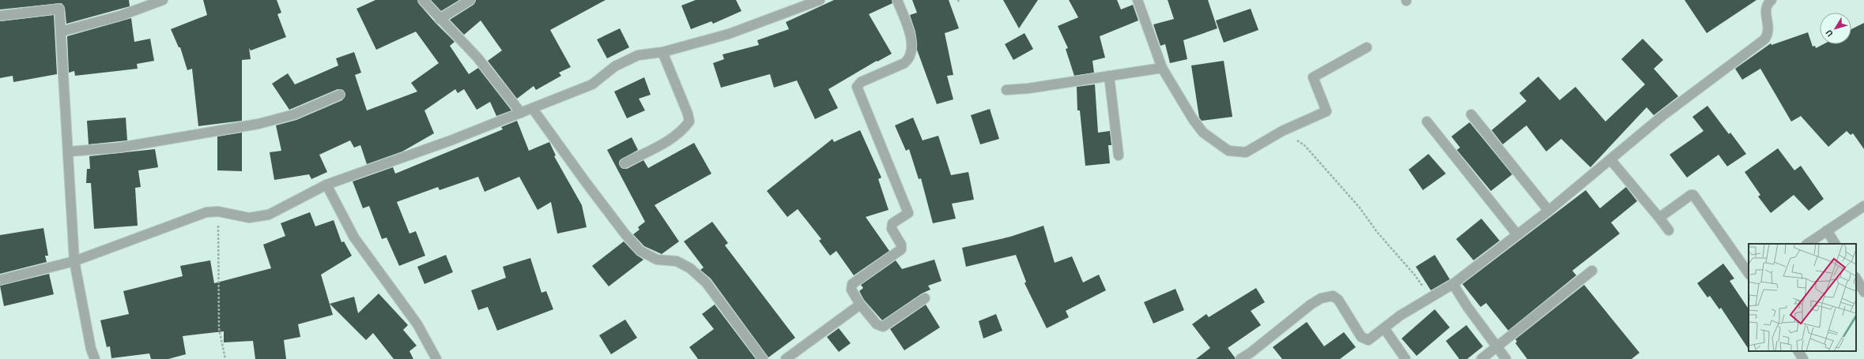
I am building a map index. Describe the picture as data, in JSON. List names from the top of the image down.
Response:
{
  "north": "bottom left"
}
